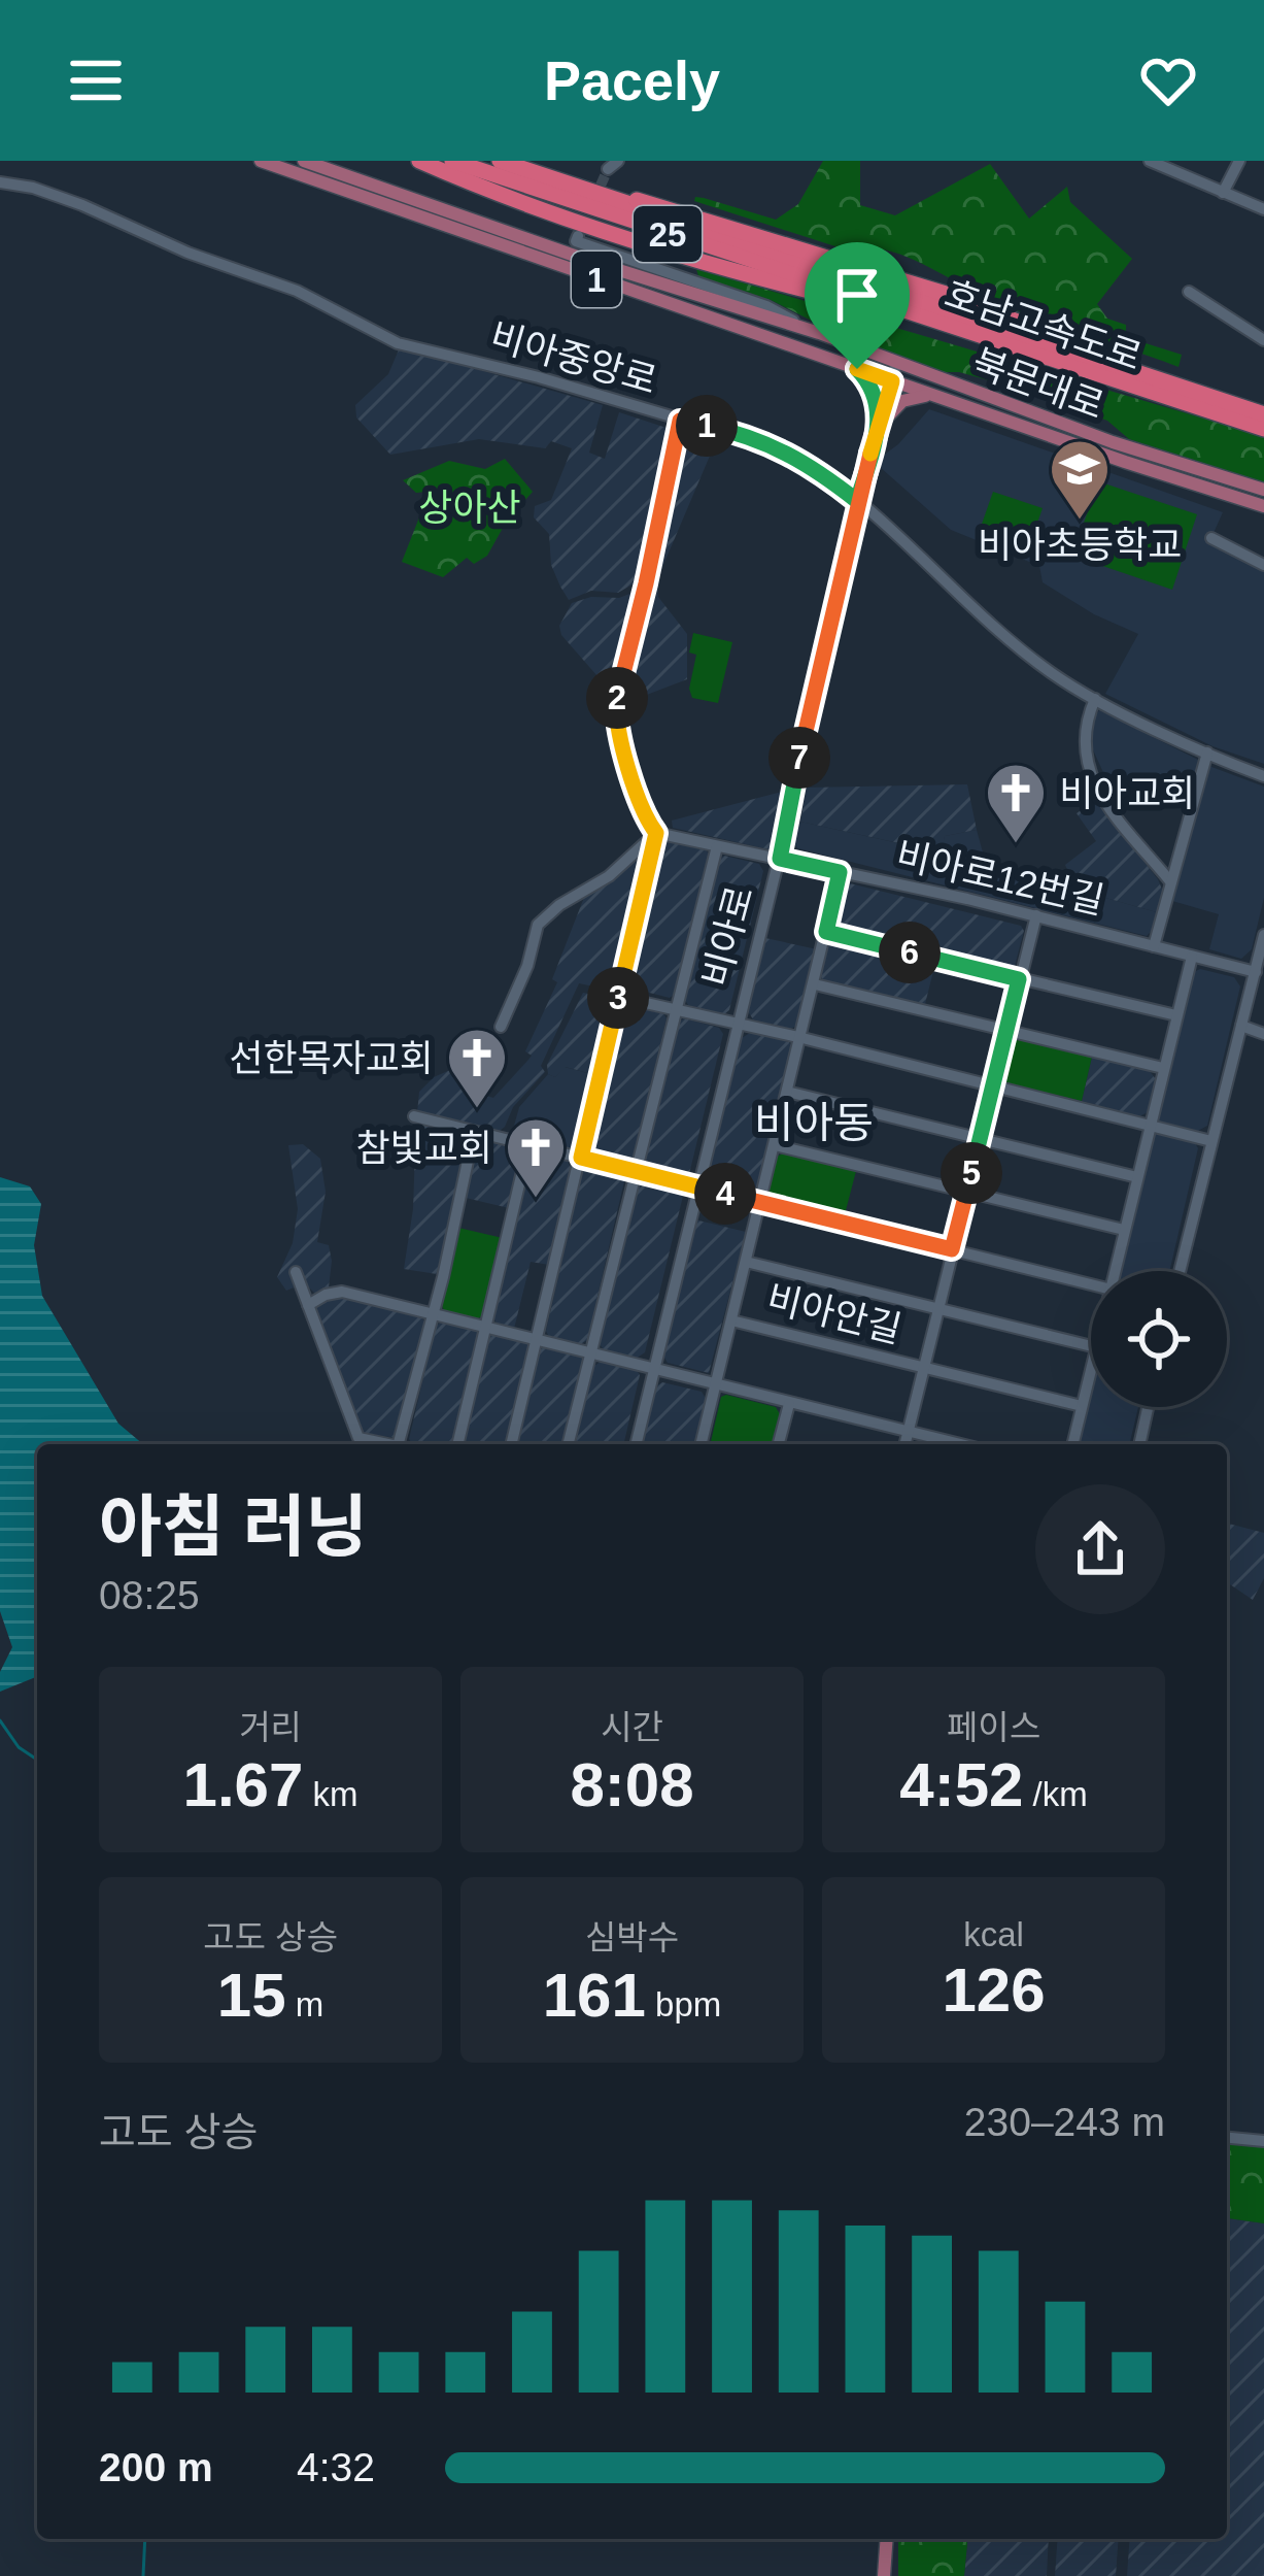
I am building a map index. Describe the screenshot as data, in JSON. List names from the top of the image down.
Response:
{
  "streets": {
    "highway": ["25", "호남고속도로"],
    "main road": ["1", "북문대로"],
    "street": [
      "비아중앙로",
      "비아로12번길",
      "비아로",
      "비아안길"
    ]
  },
  "crossings": [
    ["비아중앙로", "비아로"],
    ["북문대로", "비아로"],
    ["비아로12번길", "비아로"],
    ["비아로12번길", "비아안길"]
  ],
  "districts": ["비아동"],
  "parks": ["상아산"],
  "places": {
    "school or university": ["비아초등학교"],
    "church": ["비아교회", "선한목자교회", "참빛교회"]
  },
  "page": {
    "header": "Pacely",
    "pins": [
      "1",
      "2",
      "7",
      "6",
      "3",
      "5",
      "4"
    ],
    "heading": ["아침 러닝", "08:25"],
    "stats": [
      ["거리", "1.67 km"],
      ["시간", "8:08"],
      ["페이스", "4:52 /km"],
      ["고도 상승", "15 m"],
      ["심박수", "161 bpm"],
      ["kcal", "126"]
    ],
    "chart": ["고도 상승", "230–243 m"],
    "list": [
      {
        "name": "200 m",
        "note": "4:32"
      }
    ]
  }
}
